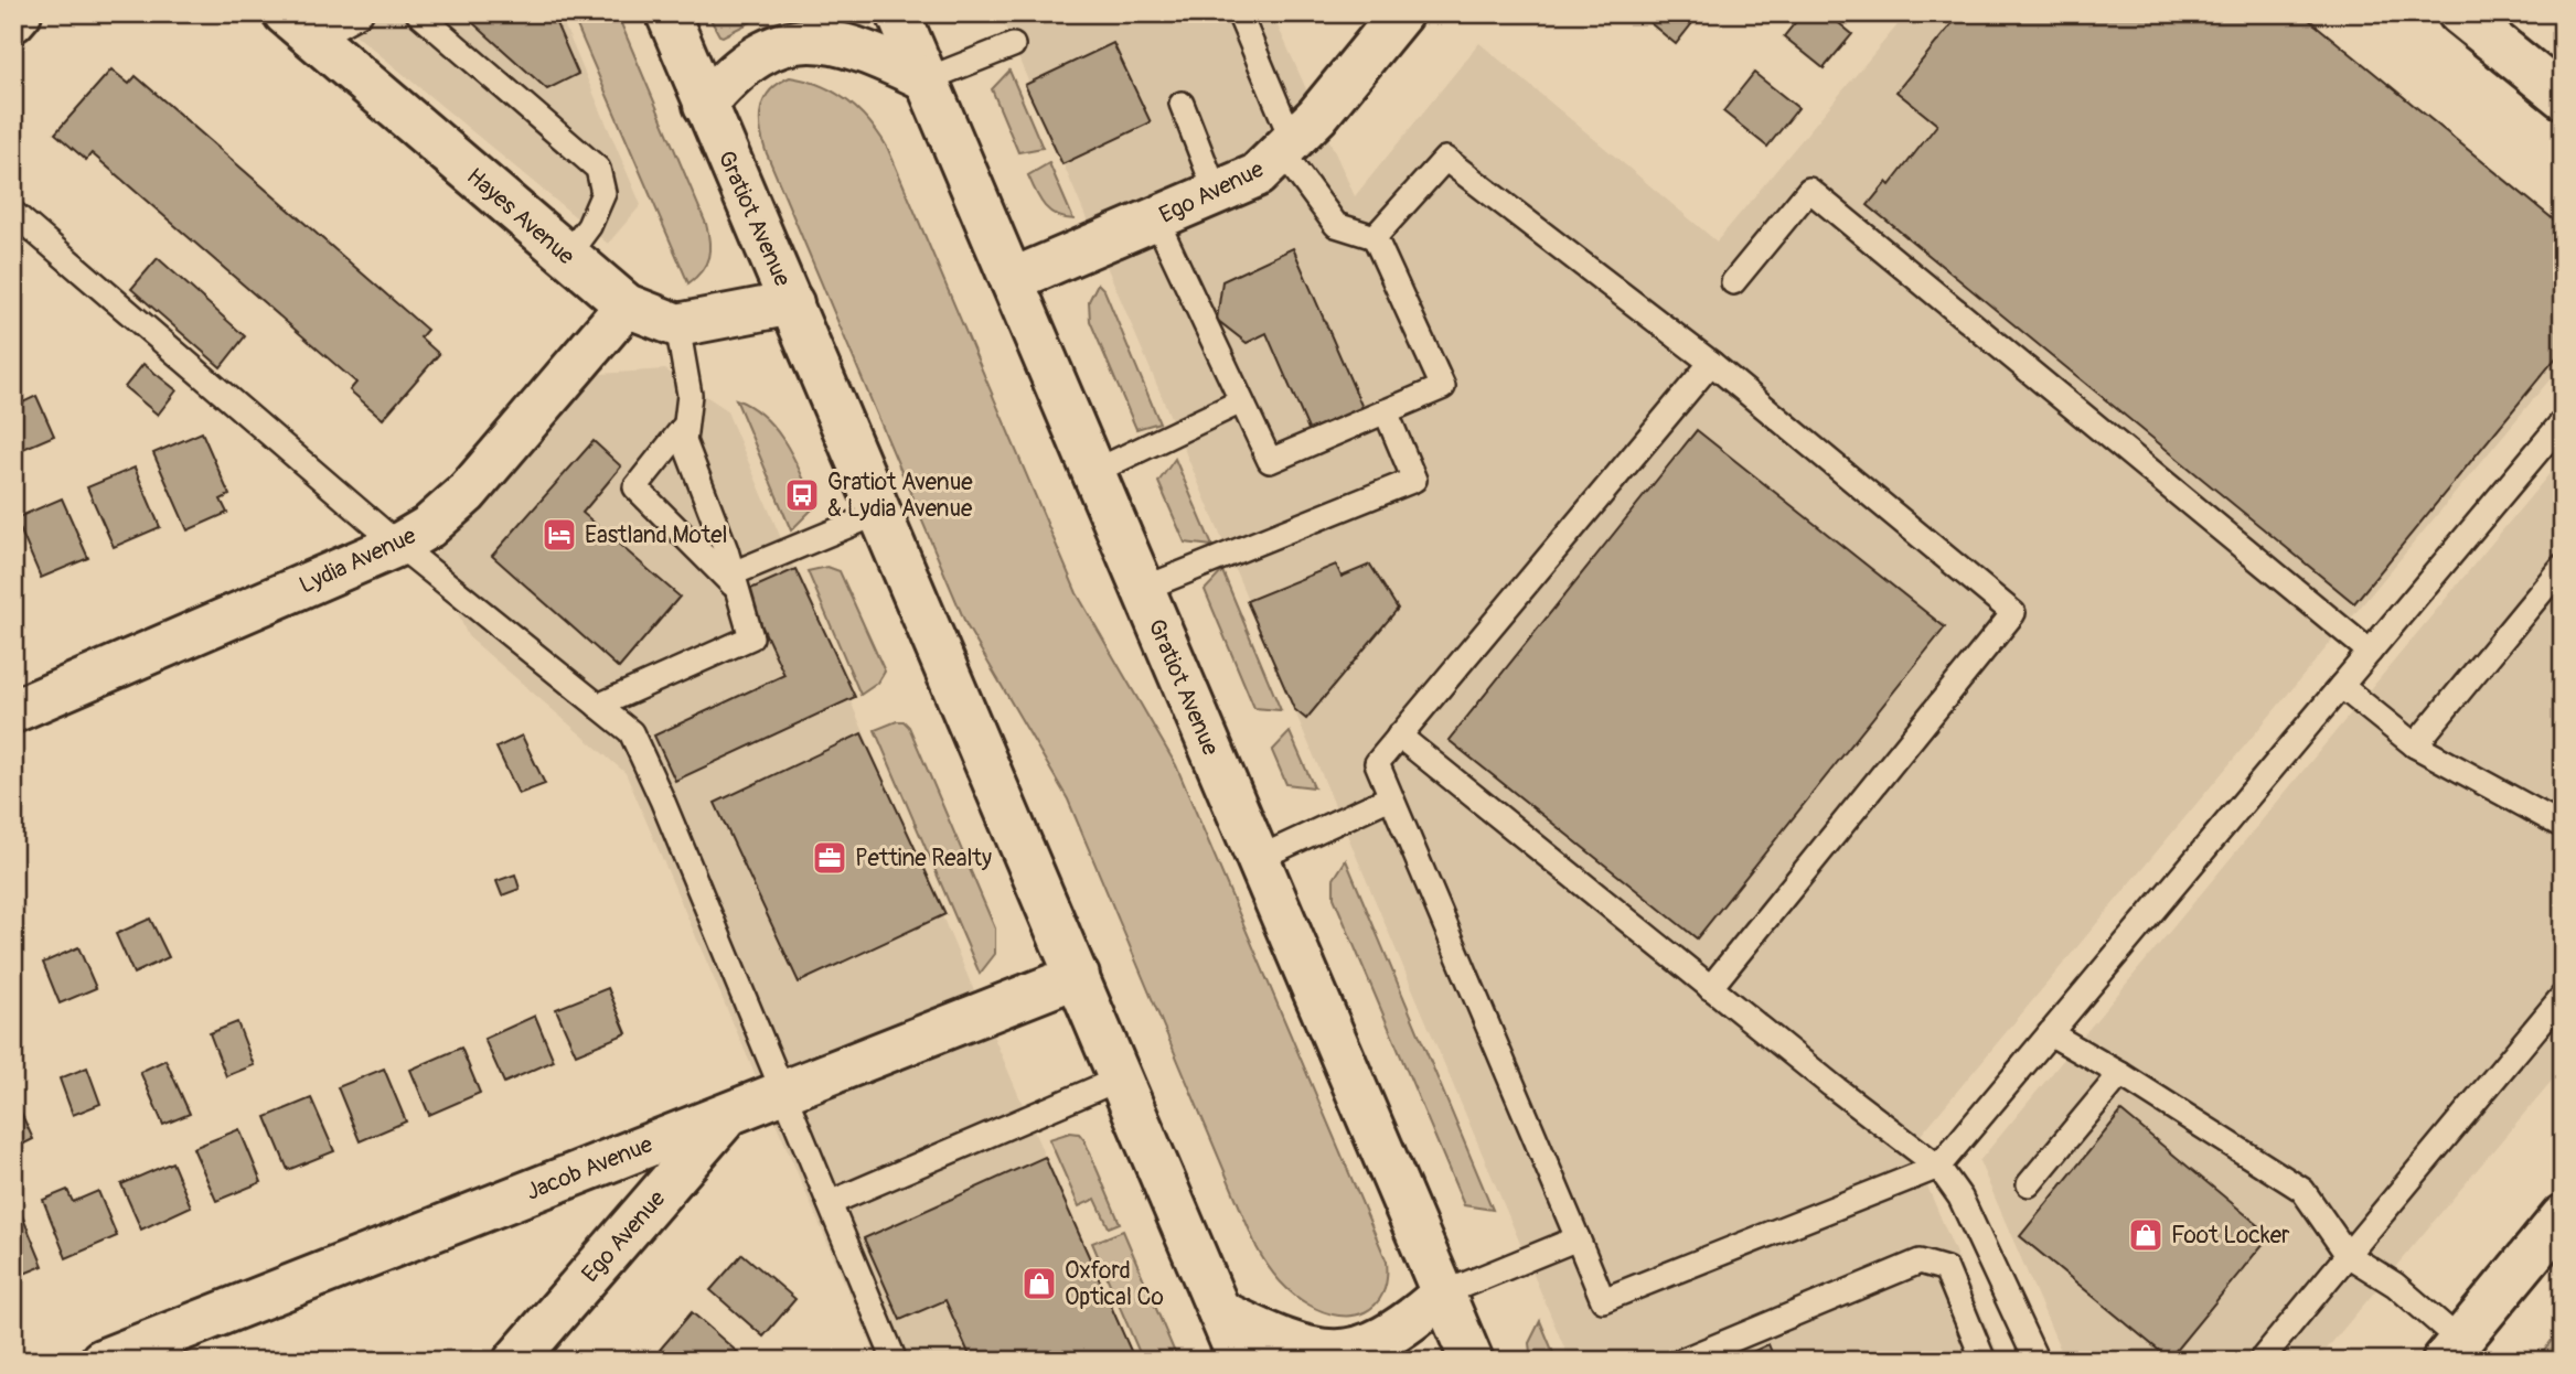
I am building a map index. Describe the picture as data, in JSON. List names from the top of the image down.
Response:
{
  "streets": {
    "main road": [
      "Ego Avenue",
      "Hayes Avenue",
      "Gratiot Avenue",
      "Lydia Avenue",
      "Jacob Avenue"
    ]
  },
  "crossings": [
    ["Ego Avenue", "Gratiot Avenue"],
    ["Ego Avenue", "Jacob Avenue"],
    ["Hayes Avenue", "Lydia Avenue"],
    ["Gratiot Avenue", "Jacob Avenue"]
  ],
  "places": {
    "bus stop": ["Gratiot Avenue & Lydia Avenue"],
    "hotel": ["Eastland Motel"],
    "office": ["Pettine Realty"],
    "shop": ["Foot Locker", "Oxford Optical Co"]
  }
}
